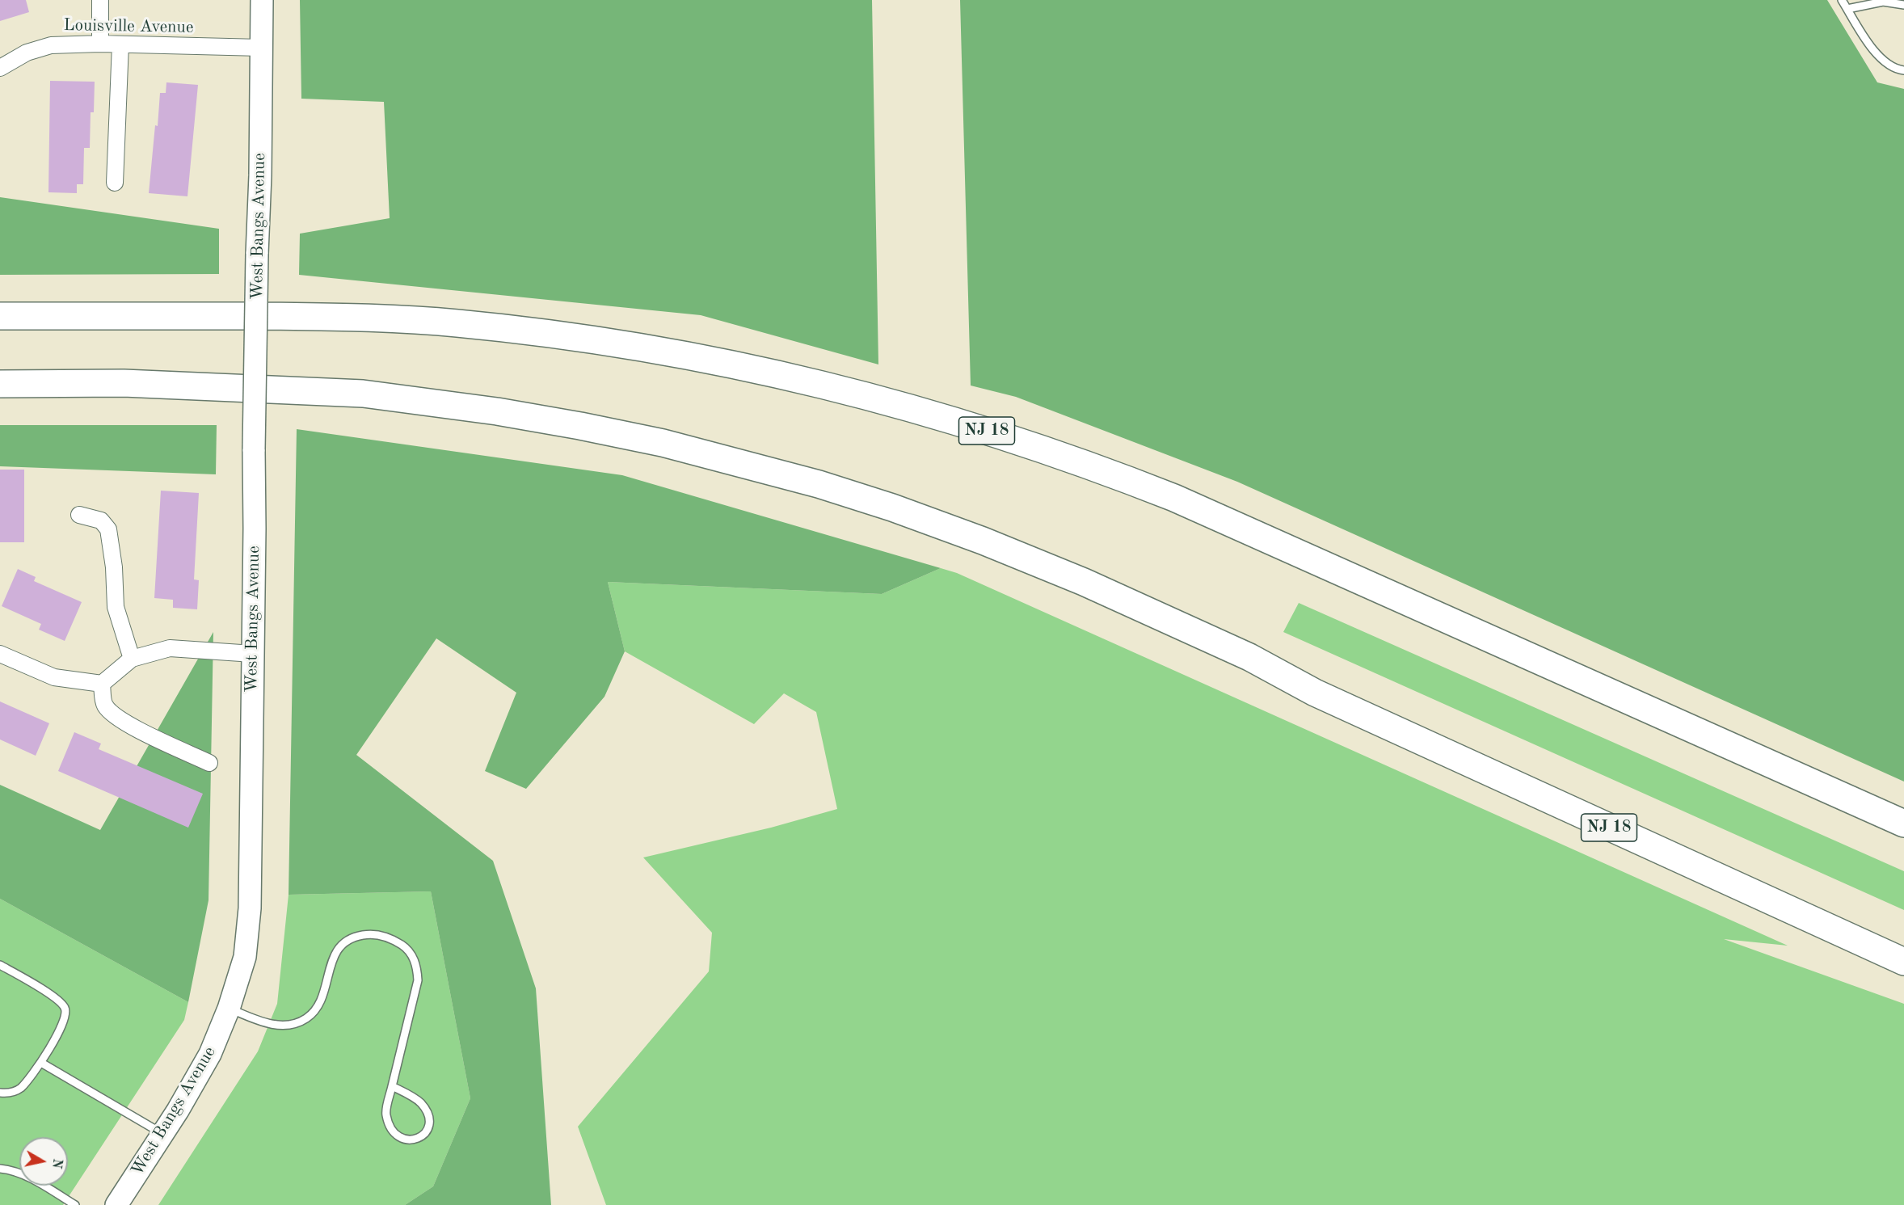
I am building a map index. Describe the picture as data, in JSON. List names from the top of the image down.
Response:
{
  "streets": {
    "highway": ["NJ 18"],
    "street": ["Louisville Avenue", "West Bangs Avenue"]
  },
  "crossings": [
    ["Louisville Avenue", "West Bangs Avenue"]
  ],
  "north": "right"
}
